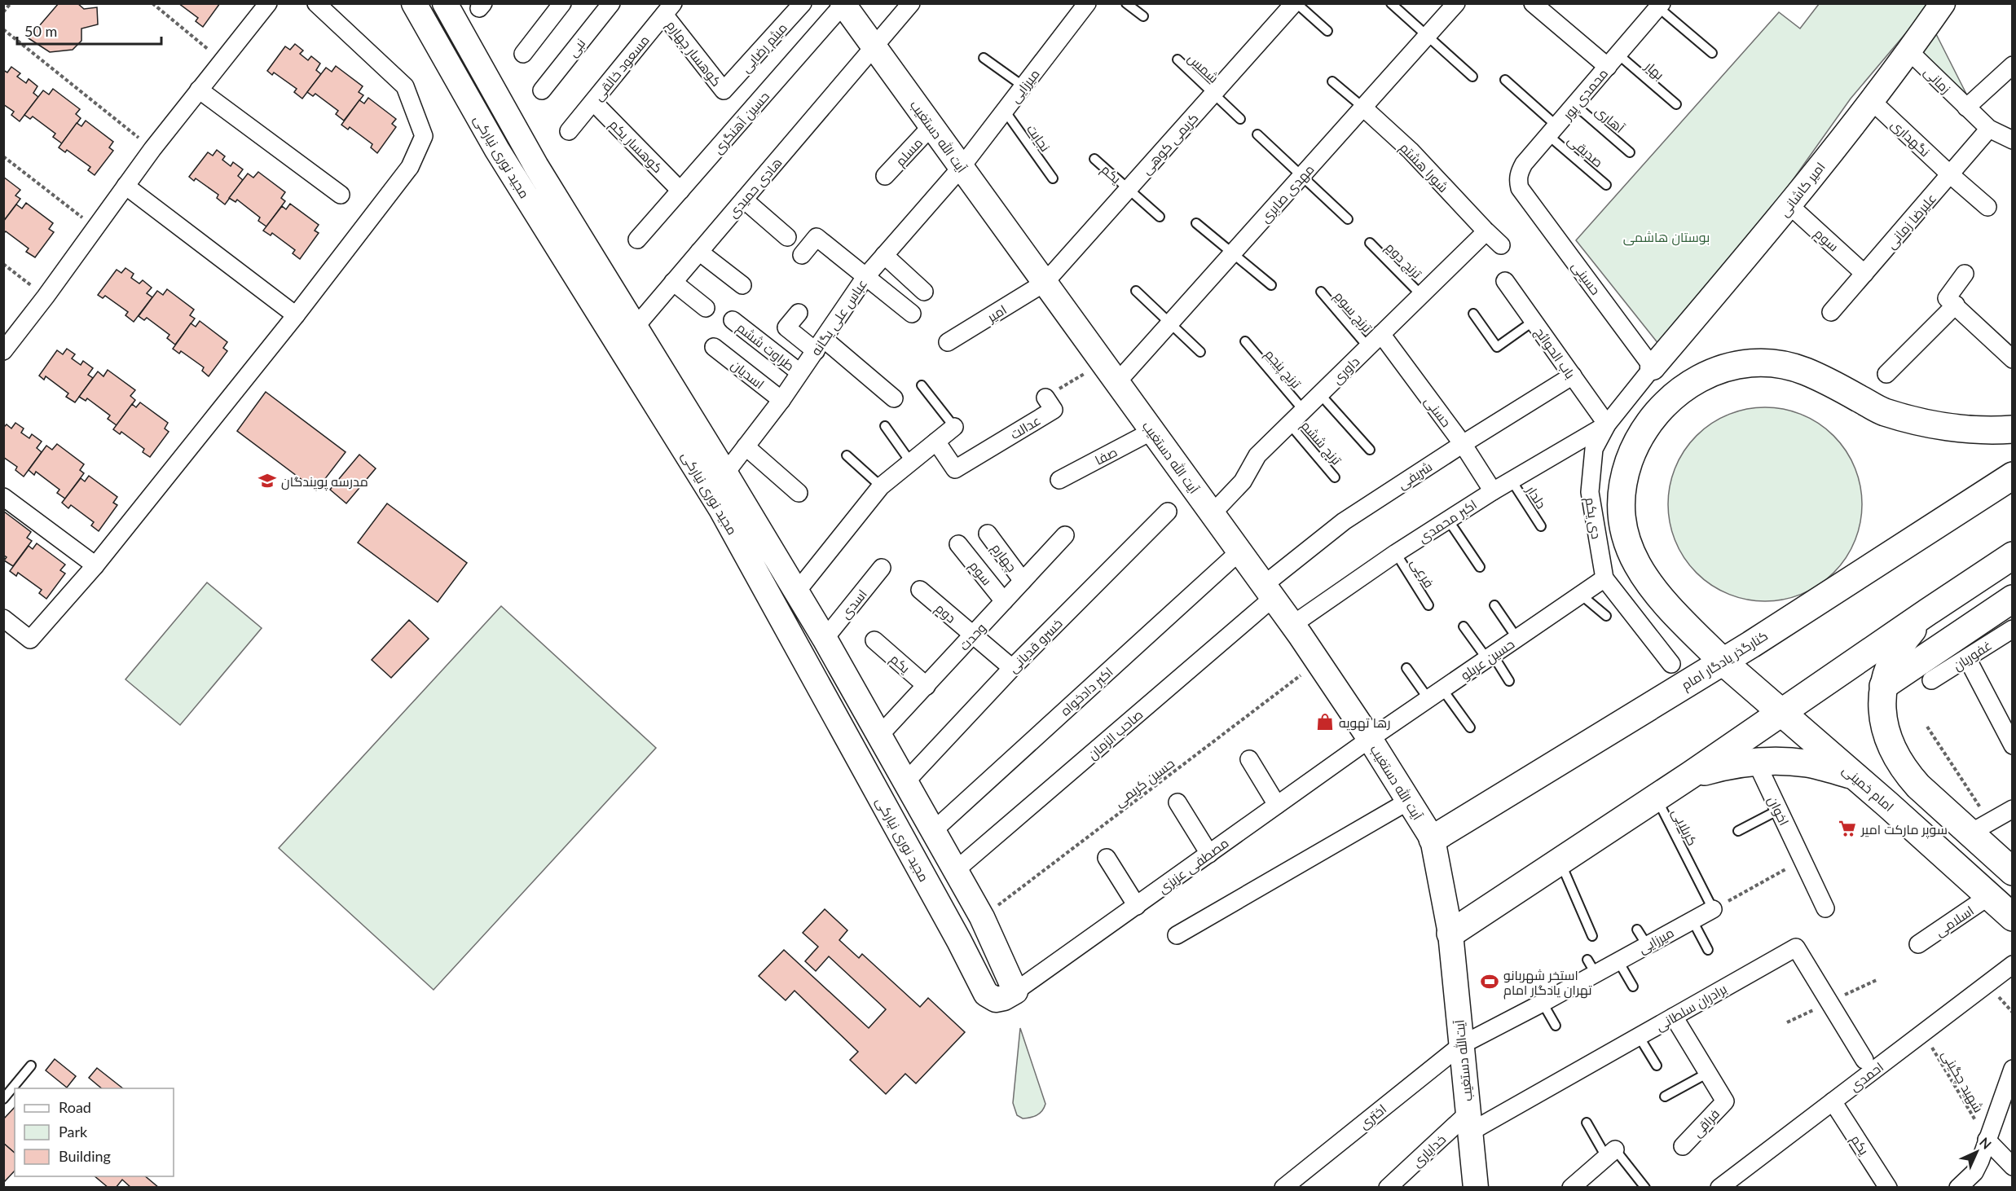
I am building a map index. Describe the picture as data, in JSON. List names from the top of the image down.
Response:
{
  "streets": {
    "main road": [
      "آیت الله دستغیب",
      "مجید نوری نیارکی",
      "امیر کاشانی",
      "کنارگذر یادگار امام",
      "امام خمینی",
      "آیت‌الله دستغیب"
    ],
    "street": [
      "نبی",
      "میثم رضایی",
      "کوهسار چهارم",
      "مسعود خالقی",
      "زمانی",
      "میرزایی",
      "محمدی پور",
      "حسین آهنگری",
      "نگهداری",
      "کریمی کوهی",
      "کوهسار یکم",
      "مسلم",
      "شورا هشتم",
      "یکم",
      "هادی حمیدی",
      "مهدی صابری",
      "علیرضا زمانی",
      "سوم",
      "حسینی",
      "امیر",
      "عباس علی یگانه",
      "طراوت ششم",
      "باب الحوائج",
      "داوری",
      "اسدیان",
      "حسنی",
      "عدالت",
      "صفا",
      "شریفی",
      "دی یکم",
      "اکبر محمدی",
      "چهارم",
      "اسدی",
      "دوم",
      "وحدت",
      "خسرو قدیانی",
      "غفوریان",
      "حسین عربلو",
      "اکبر دادخواه",
      "صاحب الزمان",
      "اخوان",
      "مصطفی عزیزی",
      "اسلامی",
      "برادران سلطانی",
      "احمدی",
      "اختری",
      "فراقی",
      "خدایاری"
    ],
    "lane": [
      "شمس",
      "بهار",
      "آهاری",
      "نجابت",
      "صدیقی",
      "ترنج دوم",
      "ترنج سوم",
      "ترنج پنجم",
      "ترنج ششم",
      "دلدار",
      "فرعی",
      "کربلایی"
    ],
    "path": ["حسین کریمی", "شهید چگینی"]
  },
  "crossings": [
    ["میثم رضایی", "کوهسار چهارم"],
    ["کوهسار چهارم", "مسعود خالقی"],
    ["مسعود خالقی", "کوهسار یکم"],
    ["شمس", "کریمی کوهی"],
    ["بهار", "محمدی پور"],
    ["زمانی", "امیر کاشانی"],
    ["زمانی", "علیرضا زمانی"],
    ["میرزایی", "آیت الله دستغیب"],
    ["میرزایی", "نجابت"],
    ["میرزایی", "عباس علی یگانه"],
    ["میرزایی", "کربلایی"],
    ["میرزایی", "آیت‌الله دستغیب"],
    ["میرزایی", "اختری"],
    ["محمدی پور", "آهاری"],
    ["محمدی پور", "صدیقی"],
    ["محمدی پور", "حسینی"],
    ["حسین آهنگری", "آیت الله دستغیب"],
    ["حسین آهنگری", "کوهسار یکم"],
    ["آیت الله دستغیب", "کریمی کوهی"],
    ["آیت الله دستغیب", "مسلم"],
    ["آیت الله دستغیب", "هادی حمیدی"],
    ["آیت الله دستغیب", "مهدی صابری"],
    ["آیت الله دستغیب", "امیر"],
    ["آیت الله دستغیب", "عباس علی یگانه"],
    ["آیت الله دستغیب", "داوری"],
    ["آیت الله دستغیب", "عدالت"],
    ["آیت الله دستغیب", "صفا"],
    ["آیت الله دستغیب", "شریفی"],
    ["آیت الله دستغیب", "اکبر محمدی"],
    ["آیت الله دستغیب", "حسین عربلو"],
    ["آیت الله دستغیب", "کنارگذر یادگار امام"],
    ["آیت الله دستغیب", "اکبر دادخواه"],
    ["آیت الله دستغیب", "صاحب الزمان"],
    ["آیت الله دستغیب", "حسین کریمی"],
    ["آیت الله دستغیب", "مصطفی عزیزی"],
    ["آیت الله دستغیب", "آیت‌الله دستغیب"],
    ["نگهداری", "امیر کاشانی"],
    ["نگهداری", "علیرضا زمانی"],
    ["کریمی کوهی", "یکم"],
    ["کریمی کوهی", "امیر"],
    ["مجید نوری نیارکی", "هادی حمیدی"],
    ["مجید نوری نیارکی", "عباس علی یگانه"],
    ["مجید نوری نیارکی", "اسدی"],
    ["مجید نوری نیارکی", "وحدت"],
    ["مجید نوری نیارکی", "خسرو قدیانی"],
    ["مجید نوری نیارکی", "اکبر دادخواه"],
    ["مجید نوری نیارکی", "صاحب الزمان"],
    ["مجید نوری نیارکی", "حسین کریمی"],
    ["مجید نوری نیارکی", "مصطفی عزیزی"],
    ["شورا هشتم", "مهدی صابری"],
    ["شورا هشتم", "داوری"],
    ["یکم", "وحدت"],
    ["یکم", "احمدی"],
    ["امیر کاشانی", "سوم"],
    ["امیر کاشانی", "حسینی"],
    ["امیر کاشانی", "دی یکم"],
    ["علیرضا زمانی", "سوم"],
    ["سوم", "وحدت"],
    ["ترنج دوم", "داوری"],
    ["حسینی", "دی یکم"],
    ["ترنج سوم", "داوری"],
    ["عباس علی یگانه", "طراوت ششم"],
    ["عباس علی یگانه", "اسدیان"],
    ["باب الحوائج", "شریفی"],
    ["باب الحوائج", "دی یکم"],
    ["باب الحوائج", "اکبر محمدی"],
    ["ترنج پنجم", "داوری"],
    ["داوری", "حسنی"],
    ["داوری", "ترنج ششم"],
    ["حسنی", "شریفی"],
    ["حسنی", "اکبر محمدی"],
    ["شریفی", "صاحب الزمان"],
    ["دلدار", "اکبر محمدی"],
    ["دی یکم", "اکبر محمدی"],
    ["دی یکم", "حسین عربلو"],
    ["اکبر محمدی", "فرعی"],
    ["چهارم", "وحدت"],
    ["دوم", "وحدت"],
    ["دوم", "خسرو قدیانی"],
    ["حسین عربلو", "مصطفی عزیزی"],
    ["کنارگذر یادگار امام", "امام خمینی"],
    ["امام خمینی", "اسلامی"],
    ["برادران سلطانی", "آیت‌الله دستغیب"],
    ["برادران سلطانی", "فراقی"],
    ["برادران سلطانی", "خدایاری"],
    ["آیت‌الله دستغیب", "اختری"],
    ["آیت‌الله دستغیب", "خدایاری"],
    ["احمدی", "شهید چگینی"]
  ],
  "parks": ["بوستان هاشمی"],
  "places": {
    "school or university": ["مدرسه پویندگان"],
    "shop": ["رها تهویه"],
    "supermarket": ["سوپر مارکت امیر"],
    "sports": ["استخر شهربانو تهران یادگار امام"]
  },
  "legend": ["Road", "Park", "Building"],
  "scale_bar": "50 m",
  "north": "top right"
}
